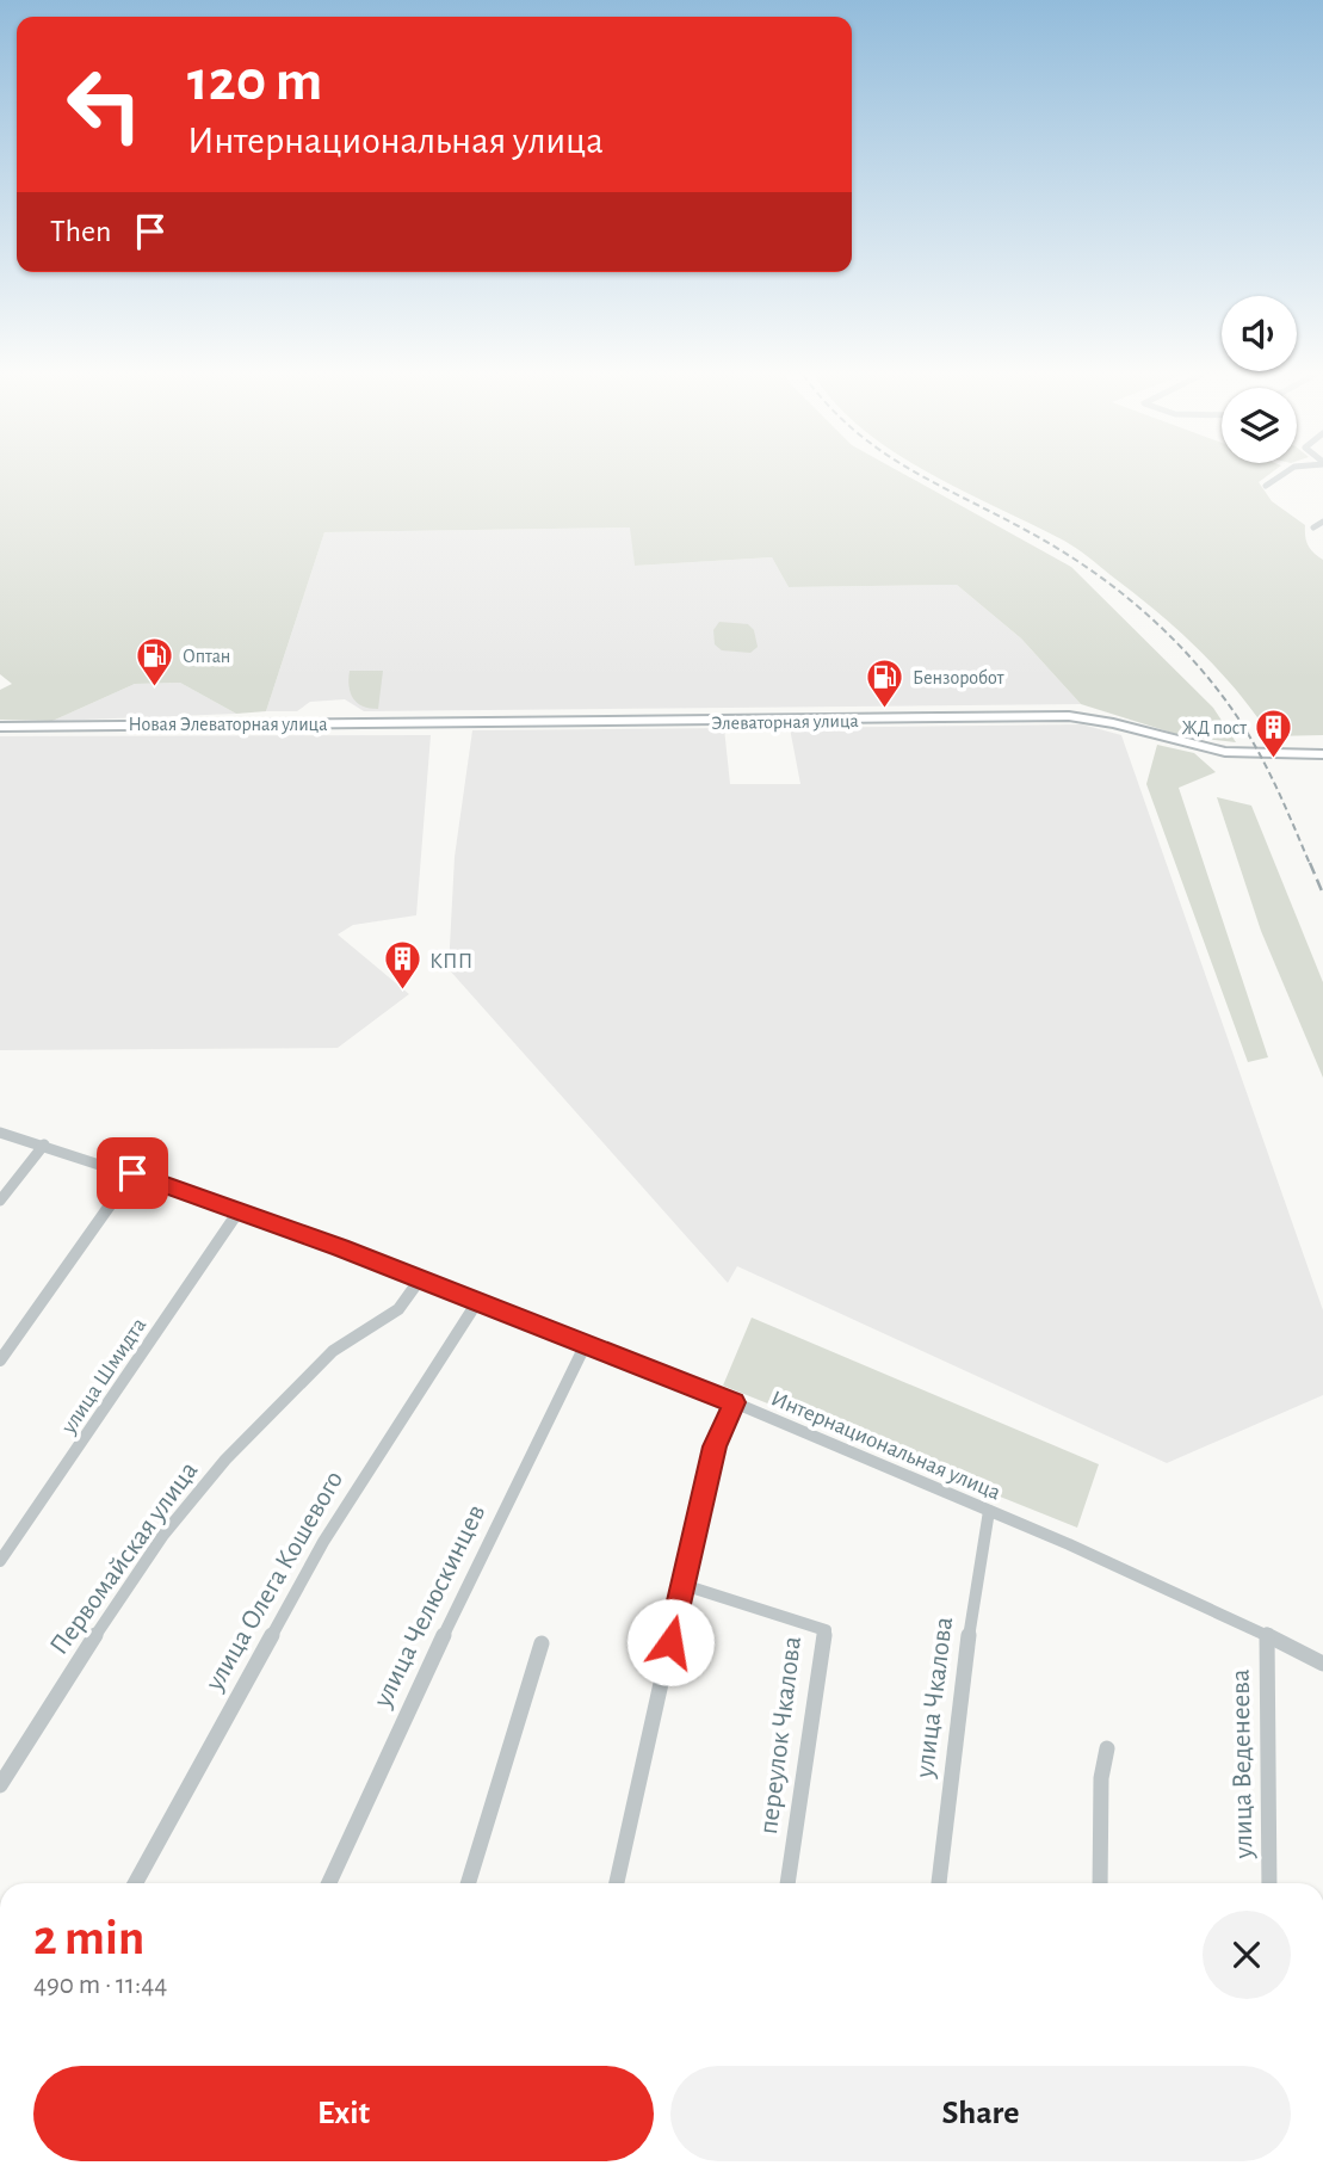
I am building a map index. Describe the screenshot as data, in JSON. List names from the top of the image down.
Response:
{
  "streets": {
    "main road": ["Элеваторная улица", "Новая Элеваторная улица"],
    "street": [
      "улица Шмидта",
      "Интернациональная улица",
      "Первомайская улица",
      "улица Олега Кошевого",
      "улица Челюскинцев",
      "улица Чкалова",
      "переулок Чкалова",
      "улица Веденеева"
    ]
  },
  "crossings": [
    ["Элеваторная улица", "Новая Элеваторная улица"],
    ["улица Шмидта", "Интернациональная улица"],
    ["Интернациональная улица", "Первомайская улица"],
    ["Интернациональная улица", "улица Олега Кошевого"],
    ["Интернациональная улица", "улица Челюскинцев"],
    ["Интернациональная улица", "улица Чкалова"],
    ["Интернациональная улица", "улица Веденеева"]
  ],
  "places": {
    "fuel station": ["Оптан", "Бензоробот"],
    "building": ["ЖД пост", "КПП"]
  },
  "page": {
    "turn": ["120 m", "Интернациональная улица"],
    "then": "Then",
    "heading": ["2 min", "490 m · 11:44"],
    "buttons": ["Exit", "Share"]
  }
}
